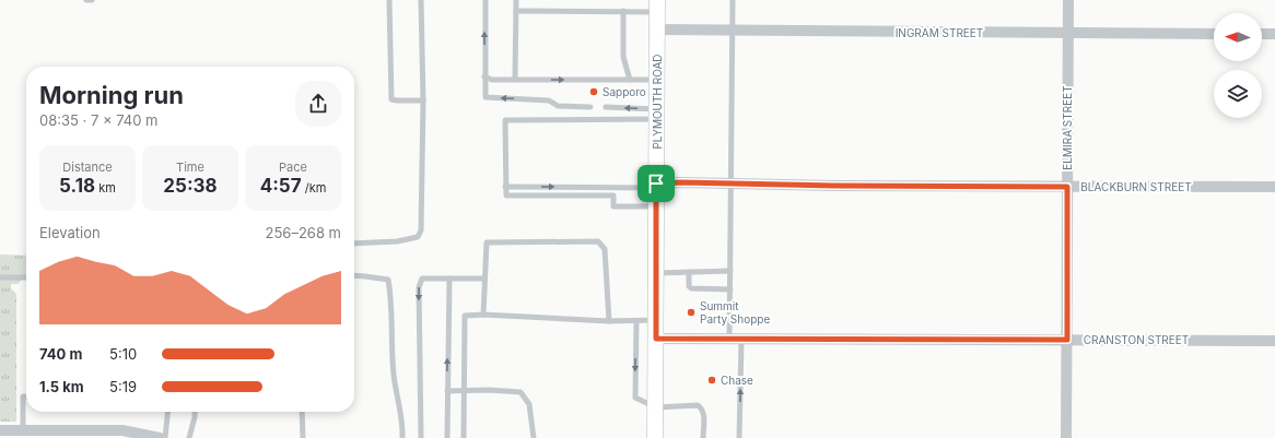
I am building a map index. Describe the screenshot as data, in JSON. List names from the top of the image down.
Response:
{
  "streets": {
    "main road": ["PLYMOUTH ROAD"],
    "street": [
      "INGRAM STREET",
      "ELMIRA STREET",
      "BLACKBURN STREET",
      "CRANSTON STREET"
    ]
  },
  "crossings": [
    ["INGRAM STREET", "PLYMOUTH ROAD"],
    ["INGRAM STREET", "ELMIRA STREET"],
    ["PLYMOUTH ROAD", "BLACKBURN STREET"],
    ["PLYMOUTH ROAD", "CRANSTON STREET"],
    ["ELMIRA STREET", "BLACKBURN STREET"],
    ["ELMIRA STREET", "CRANSTON STREET"]
  ],
  "places": ["Sapporo", "Summit Party Shoppe", "Chase"],
  "north": "left",
  "page": {
    "heading": ["Morning run", "08:35 · 7 × 740 m"],
    "stats": [
      ["Distance", "5.18 km"],
      ["Time", "25:38"],
      ["Pace", "4:57 /km"]
    ],
    "chart": ["Elevation", "256–268 m"],
    "list": [
      {
        "name": "740 m",
        "note": "5:10"
      },
      {
        "name": "1.5 km",
        "note": "5:19"
      }
    ]
  }
}
